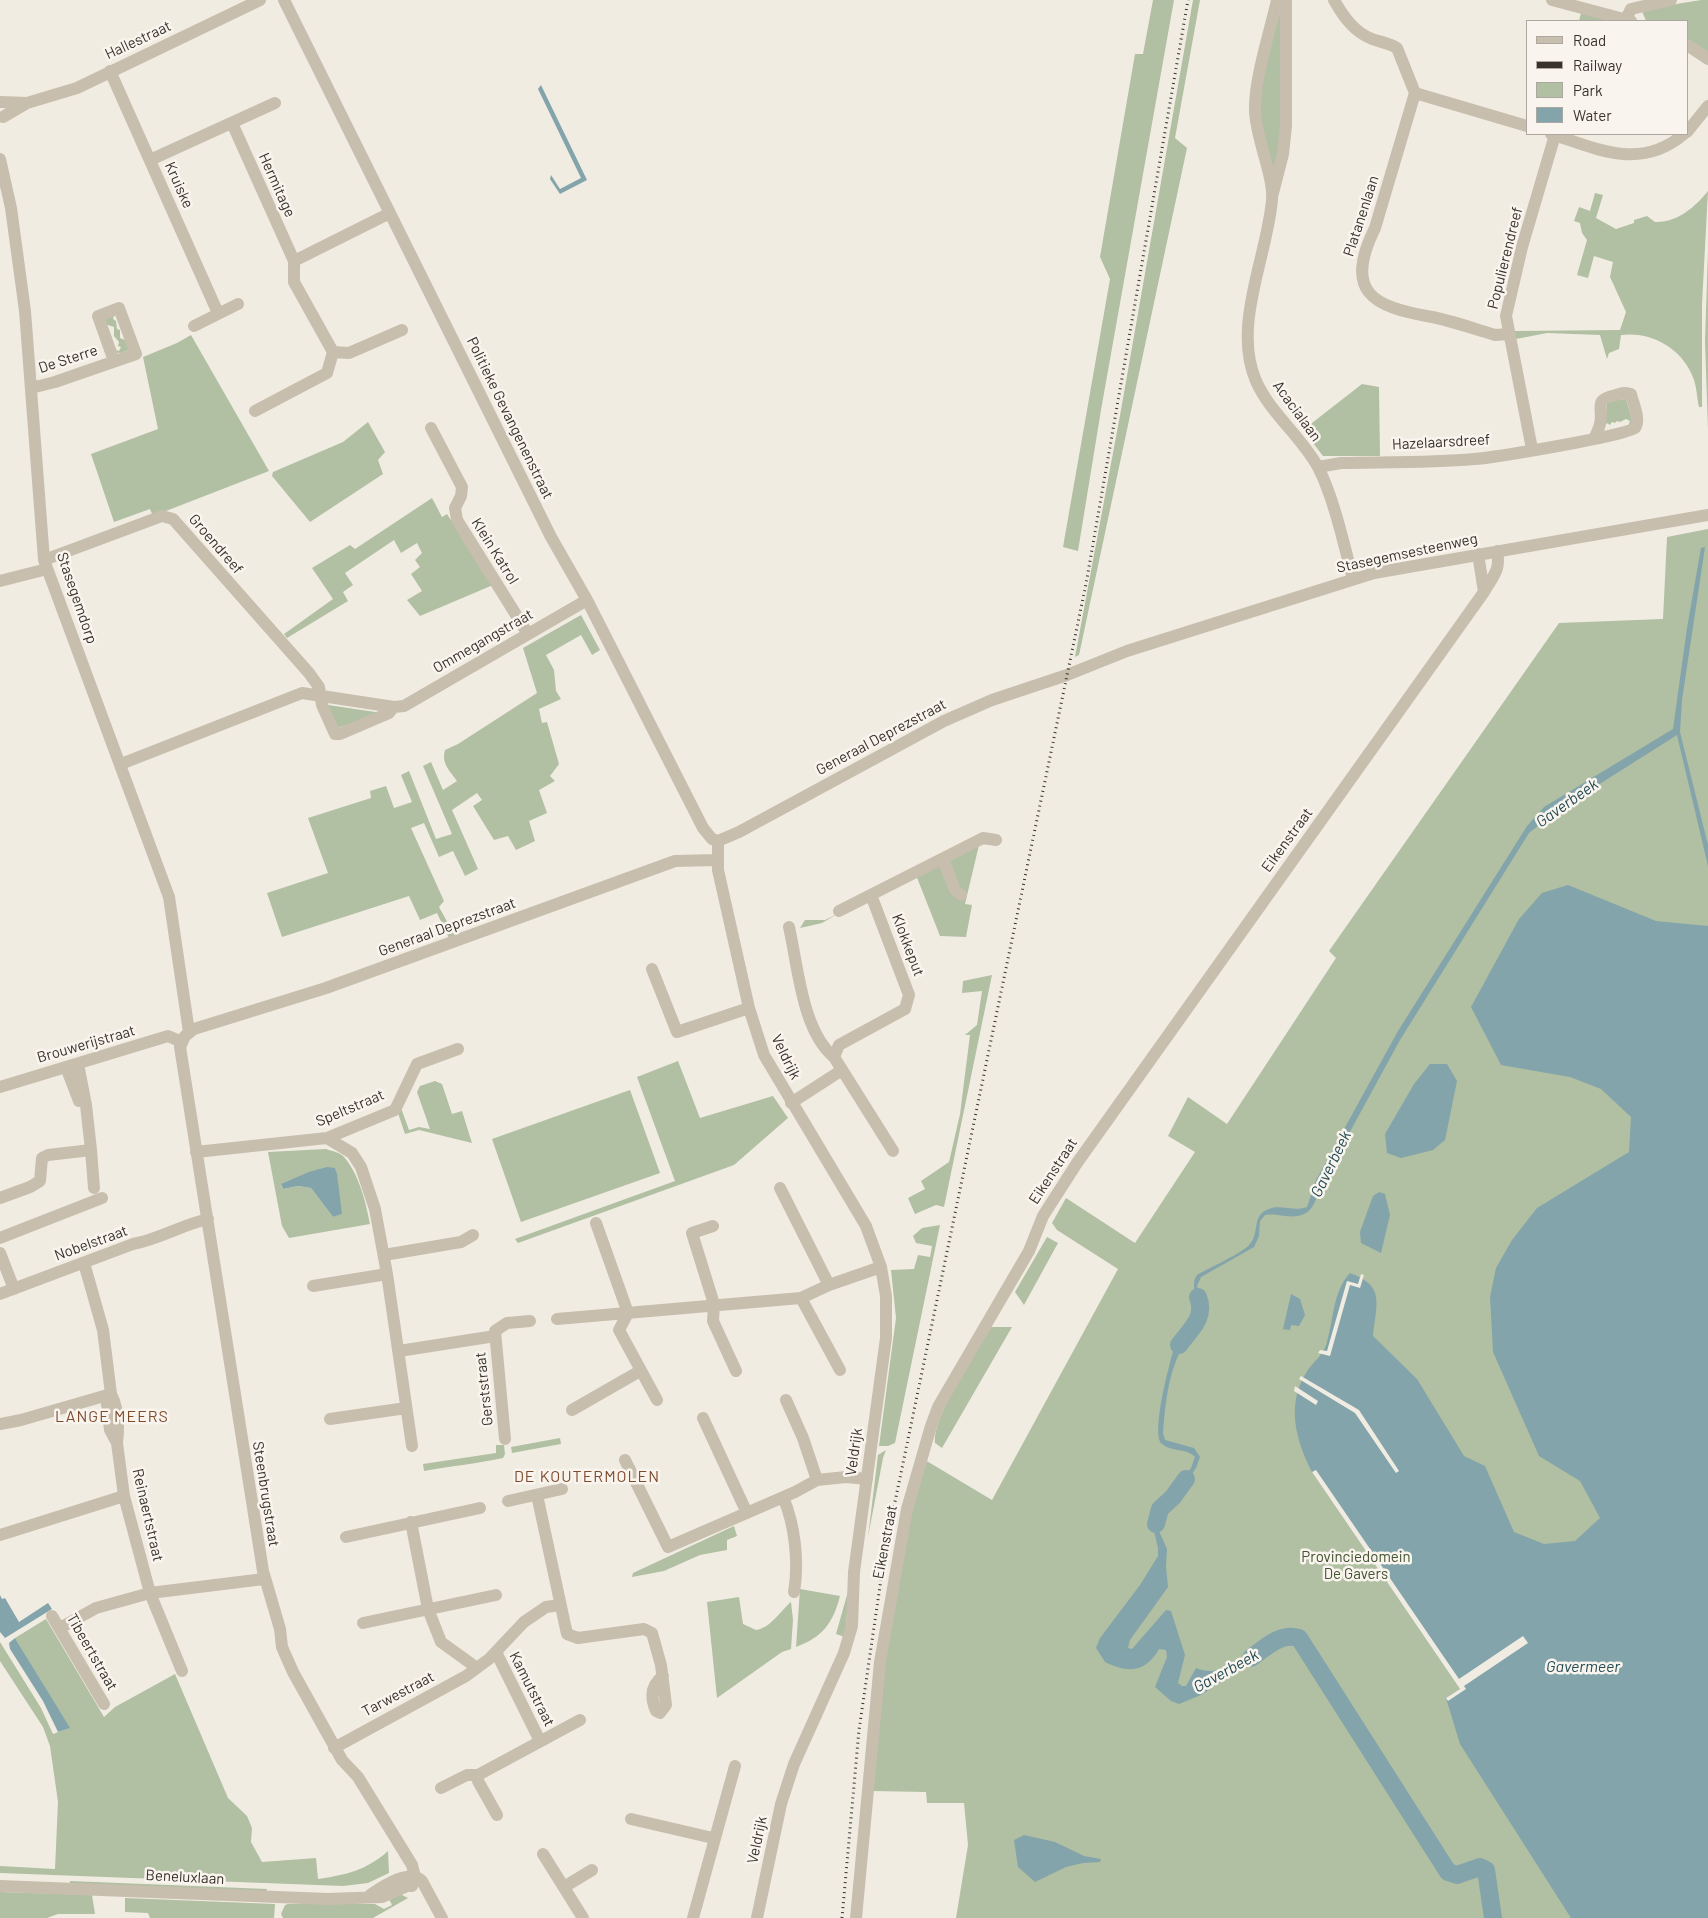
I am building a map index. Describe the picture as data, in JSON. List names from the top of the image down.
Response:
{
  "streets": {
    "street": [
      "Hallestraat",
      "Kruiske",
      "Hermitage",
      "Platanenlaan",
      "Populierendreef",
      "De Sterre",
      "Acacialaan",
      "Politieke Gevangenenstraat",
      "Hazelaarsdreef",
      "Groendreef",
      "Klein Katrol",
      "Stasegemsesteenweg",
      "Stasegemdorp",
      "Ommegangstraat",
      "Generaal Deprezstraat",
      "Eikenstraat",
      "Klokkeput",
      "Brouwerijstraat",
      "Veldrijk",
      "Speltstraat",
      "Nobelstraat",
      "Gerststraat",
      "Steenbrugstraat",
      "Reinaertstraat",
      "Tibeertstraat",
      "Kamutstraat",
      "Tarwestraat",
      "Beneluxlaan"
    ]
  },
  "crossings": [
    ["Hallestraat", "Kruiske"],
    ["Platanenlaan", "Populierendreef"],
    ["Populierendreef", "Hazelaarsdreef"],
    ["De Sterre", "Stasegemdorp"],
    ["Acacialaan", "Hazelaarsdreef"],
    ["Acacialaan", "Stasegemsesteenweg"],
    ["Politieke Gevangenenstraat", "Ommegangstraat"],
    ["Politieke Gevangenenstraat", "Generaal Deprezstraat"],
    ["Politieke Gevangenenstraat", "Veldrijk"],
    ["Groendreef", "Stasegemdorp"],
    ["Groendreef", "Ommegangstraat"],
    ["Klein Katrol", "Ommegangstraat"],
    ["Stasegemsesteenweg", "Generaal Deprezstraat"],
    ["Stasegemsesteenweg", "Eikenstraat"],
    ["Stasegemdorp", "Ommegangstraat"],
    ["Stasegemdorp", "Generaal Deprezstraat"],
    ["Stasegemdorp", "Brouwerijstraat"],
    ["Stasegemdorp", "Steenbrugstraat"],
    ["Generaal Deprezstraat", "Brouwerijstraat"],
    ["Generaal Deprezstraat", "Veldrijk"],
    ["Generaal Deprezstraat", "Steenbrugstraat"],
    ["Brouwerijstraat", "Steenbrugstraat"],
    ["Speltstraat", "Steenbrugstraat"],
    ["Nobelstraat", "Steenbrugstraat"],
    ["Nobelstraat", "Reinaertstraat"],
    ["Steenbrugstraat", "Tarwestraat"],
    ["Steenbrugstraat", "Beneluxlaan"],
    ["Kamutstraat", "Tarwestraat"]
  ],
  "districts": ["LANGE MEERS", "DE KOUTERMOLEN"],
  "water": ["Gaverbeek", "Gavermeer"],
  "parks": ["Provinciedomein De Gavers"],
  "legend": [
    "Road",
    "Railway",
    "Park",
    "Water"
  ]
}
